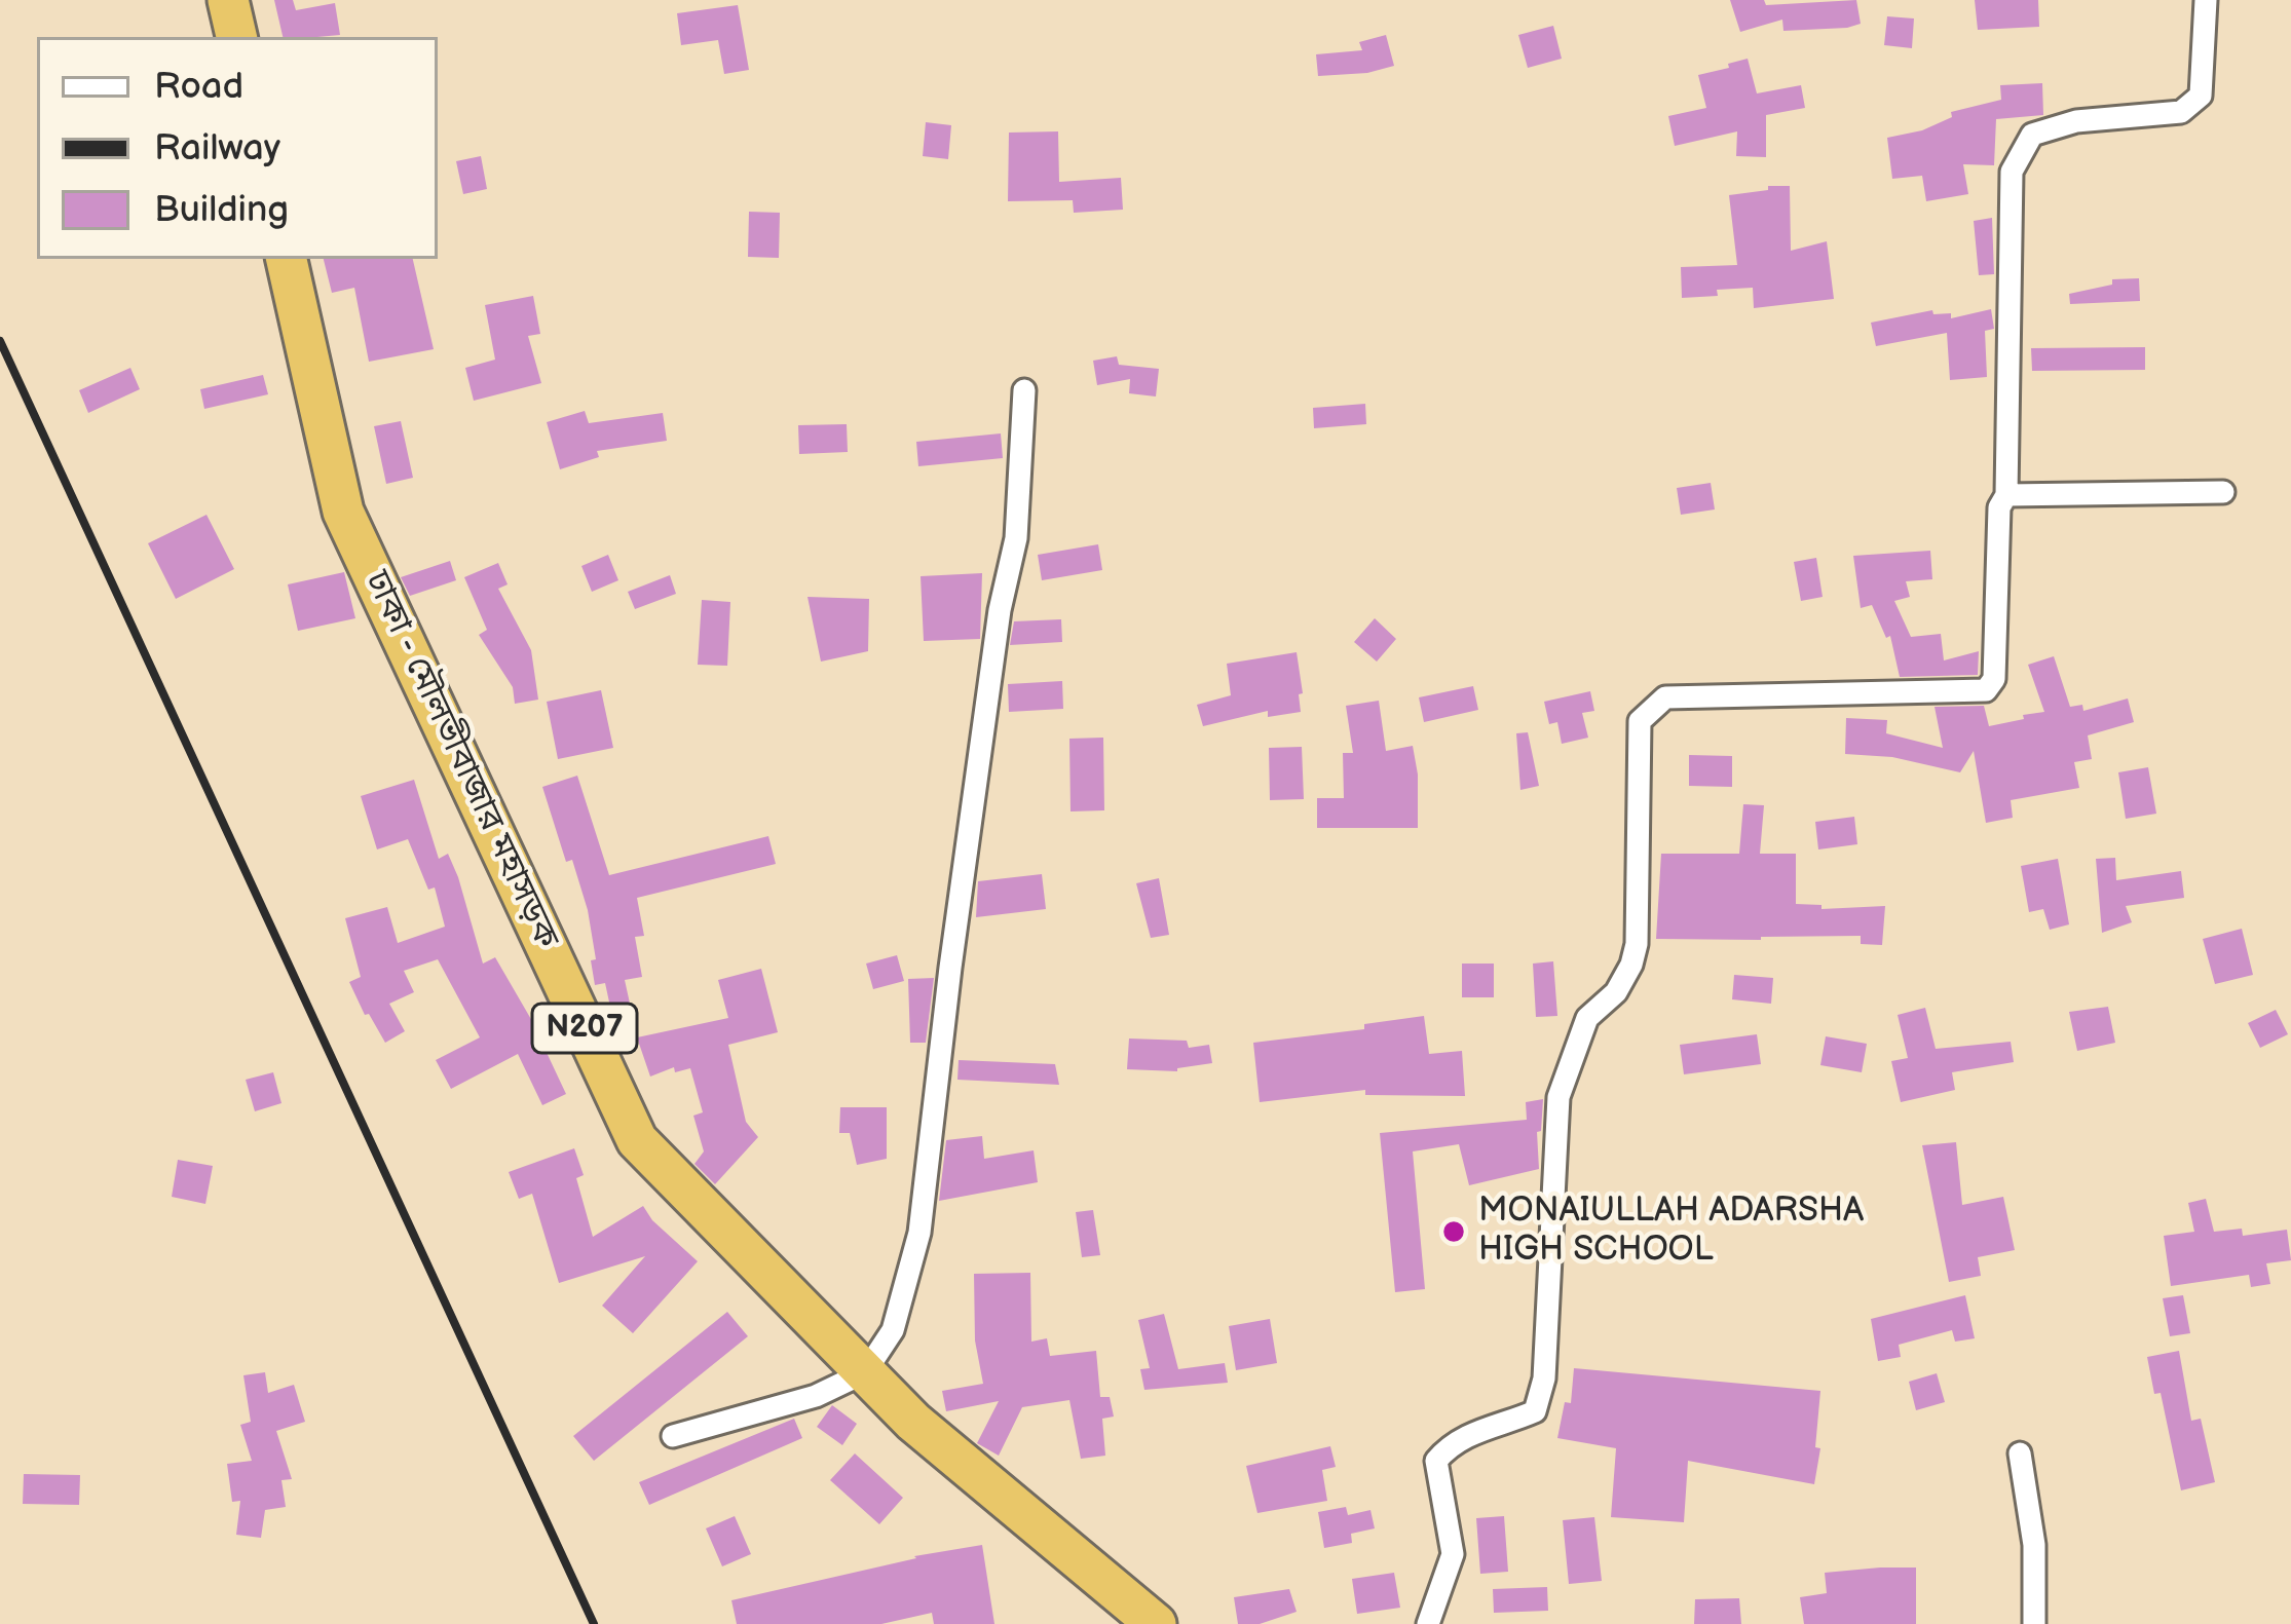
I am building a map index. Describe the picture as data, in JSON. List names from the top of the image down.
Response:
{
  "streets": {
    "highway": ["ঢাকা - মৌলভীবাজার মহাসড়ক", "N207"]
  },
  "places": ["MONAIULLAH ADARSHA HIGH SCHOOL"],
  "legend": ["Road", "Railway", "Building"]
}
